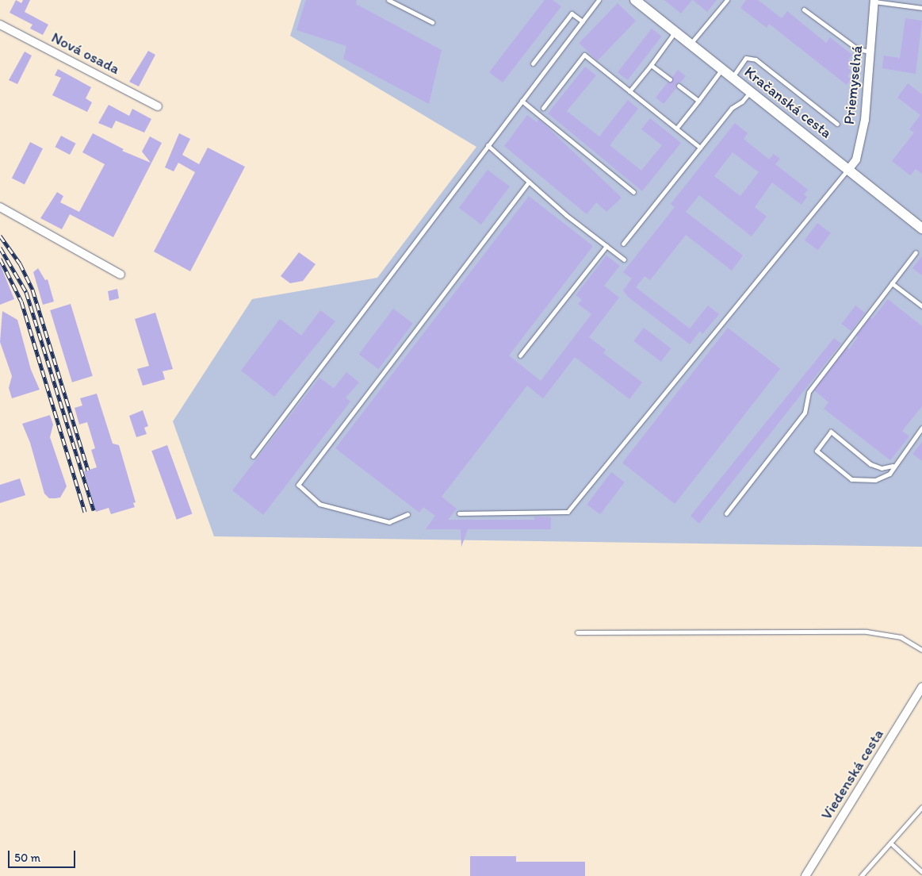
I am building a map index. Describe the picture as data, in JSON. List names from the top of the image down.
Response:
{
  "streets": {
    "street": [
      "Nová osada",
      "Priemyselná",
      "Kračanská cesta",
      "Viedenská cesta"
    ]
  },
  "crossings": [
    ["Priemyselná", "Kračanská cesta"]
  ],
  "scale_bar": "50 m"
}
